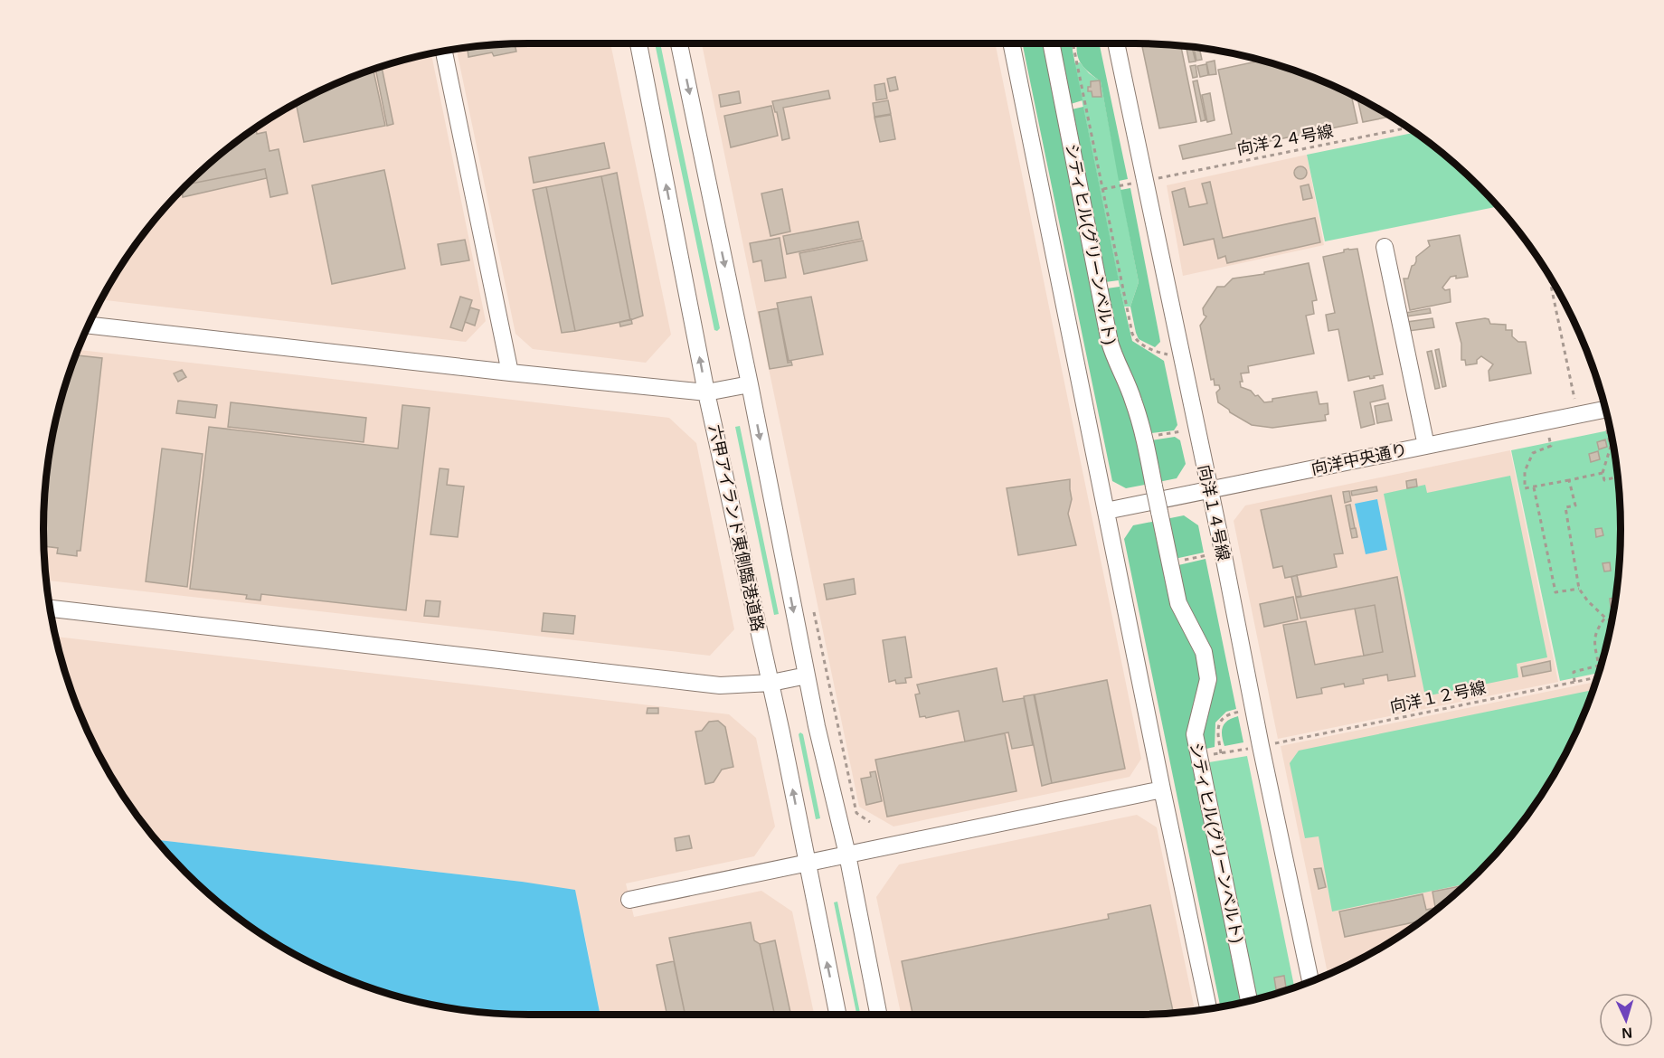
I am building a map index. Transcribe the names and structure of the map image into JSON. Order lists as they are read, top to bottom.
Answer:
{
  "streets": {
    "street": [
      "シティヒル(グリーンベルト)",
      "向洋中央通り",
      "向洋１４号線",
      "六甲アイランド東側臨港道路"
    ],
    "path": ["向洋２４号線", "向洋１２号線"]
  },
  "crossings": [
    ["向洋中央通り", "向洋１４号線"]
  ],
  "north": "bottom"
}
